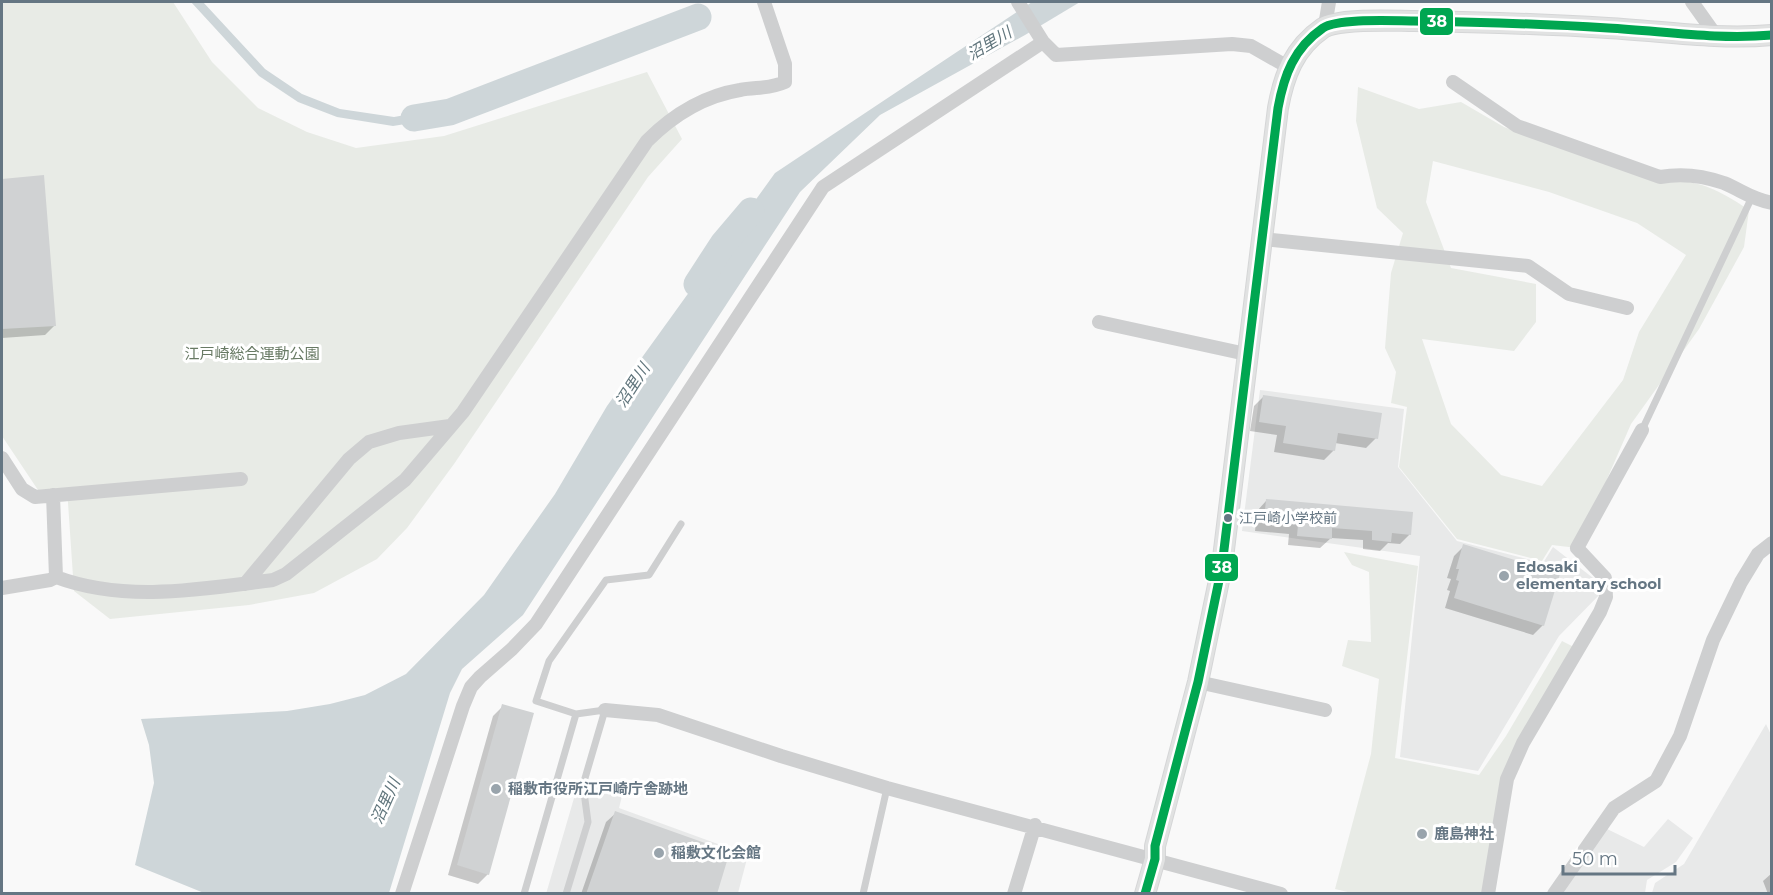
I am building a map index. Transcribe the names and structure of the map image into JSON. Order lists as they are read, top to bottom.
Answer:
{
  "water": ["沼里川"],
  "parks": ["江戸崎総合運動公園"],
  "places": [
    "江戸崎小学校前",
    "Edosaki elementary school",
    "稲敷市役所江戸崎庁舎跡地",
    "鹿島神社",
    "稲敷文化会館"
  ],
  "lines": ["transit line 38"],
  "scale_bar": "50 m"
}
